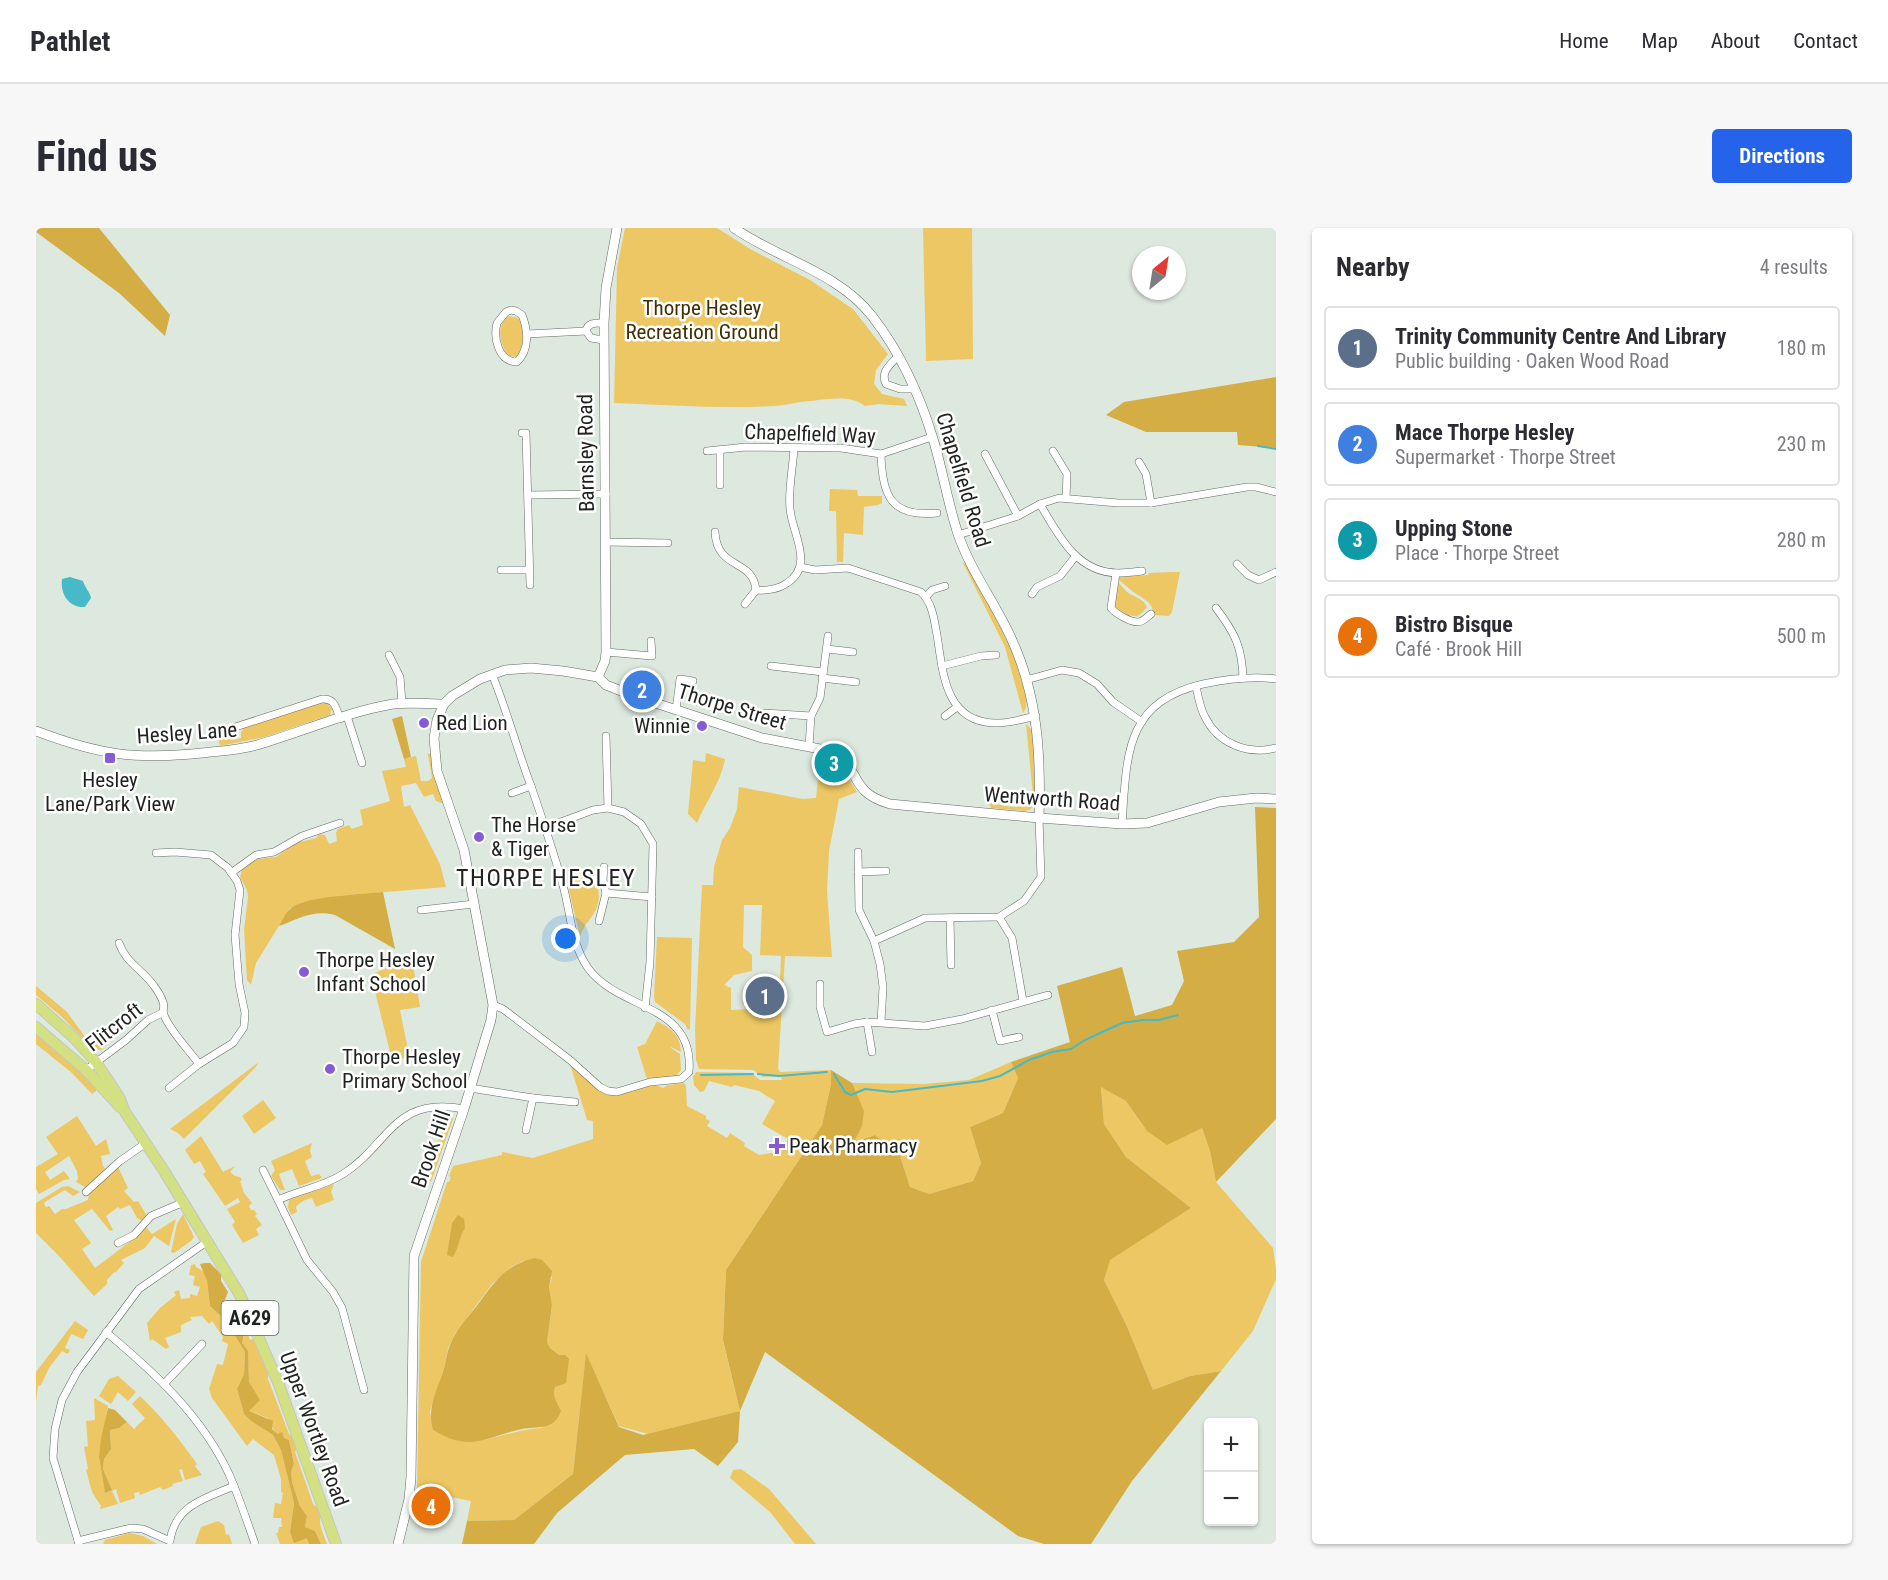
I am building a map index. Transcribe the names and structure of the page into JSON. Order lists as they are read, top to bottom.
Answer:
{
  "streets": {
    "main road": ["A629", "Upper Wortley Road"],
    "street": [
      "Chapelfield Way",
      "Barnsley Road",
      "Chapelfield Road",
      "Thorpe Street",
      "Hesley Lane",
      "Wentworth Road",
      "Flitcroft",
      "Brook Hill"
    ]
  },
  "crossings": [
    ["Chapelfield Way", "Chapelfield Road"],
    ["Barnsley Road", "Thorpe Street"],
    ["Chapelfield Road", "Wentworth Road"],
    ["Thorpe Street", "Hesley Lane"],
    ["Thorpe Street", "Wentworth Road"],
    ["Thorpe Street", "Brook Hill"],
    ["Hesley Lane", "Brook Hill"],
    ["Flitcroft", "Upper Wortley Road"]
  ],
  "districts": ["THORPE HESLEY"],
  "parks": ["Thorpe Hesley Recreation Ground"],
  "places": {
    "other": [
      "Red Lion",
      "Winnie",
      "The Horse & Tiger",
      "Thorpe Hesley Infant School",
      "Thorpe Hesley Primary School"
    ],
    "transit": ["Hesley Lane/Park View"],
    "health": ["Peak Pharmacy"]
  },
  "north": "top right",
  "page": {
    "header": "Pathlet",
    "nav": [
      "Home",
      "Map",
      "About",
      "Contact"
    ],
    "buttons": "Directions",
    "title": "Find us",
    "heading": ["Nearby", "4 results"],
    "list": [
      {
        "mark": "1",
        "name": "Trinity Community Centre And Library",
        "note": "Public building · Oaken Wood Road",
        "value": "180 m"
      },
      {
        "mark": "2",
        "name": "Mace Thorpe Hesley",
        "note": "Supermarket · Thorpe Street",
        "value": "230 m"
      },
      {
        "mark": "3",
        "name": "Upping Stone",
        "note": "Place · Thorpe Street",
        "value": "280 m"
      },
      {
        "mark": "4",
        "name": "Bistro Bisque",
        "note": "Café · Brook Hill",
        "value": "500 m"
      }
    ],
    "pins": [
      "2",
      "3",
      "1",
      "4"
    ],
    "map_buttons": ["+", "−"]
  }
}
